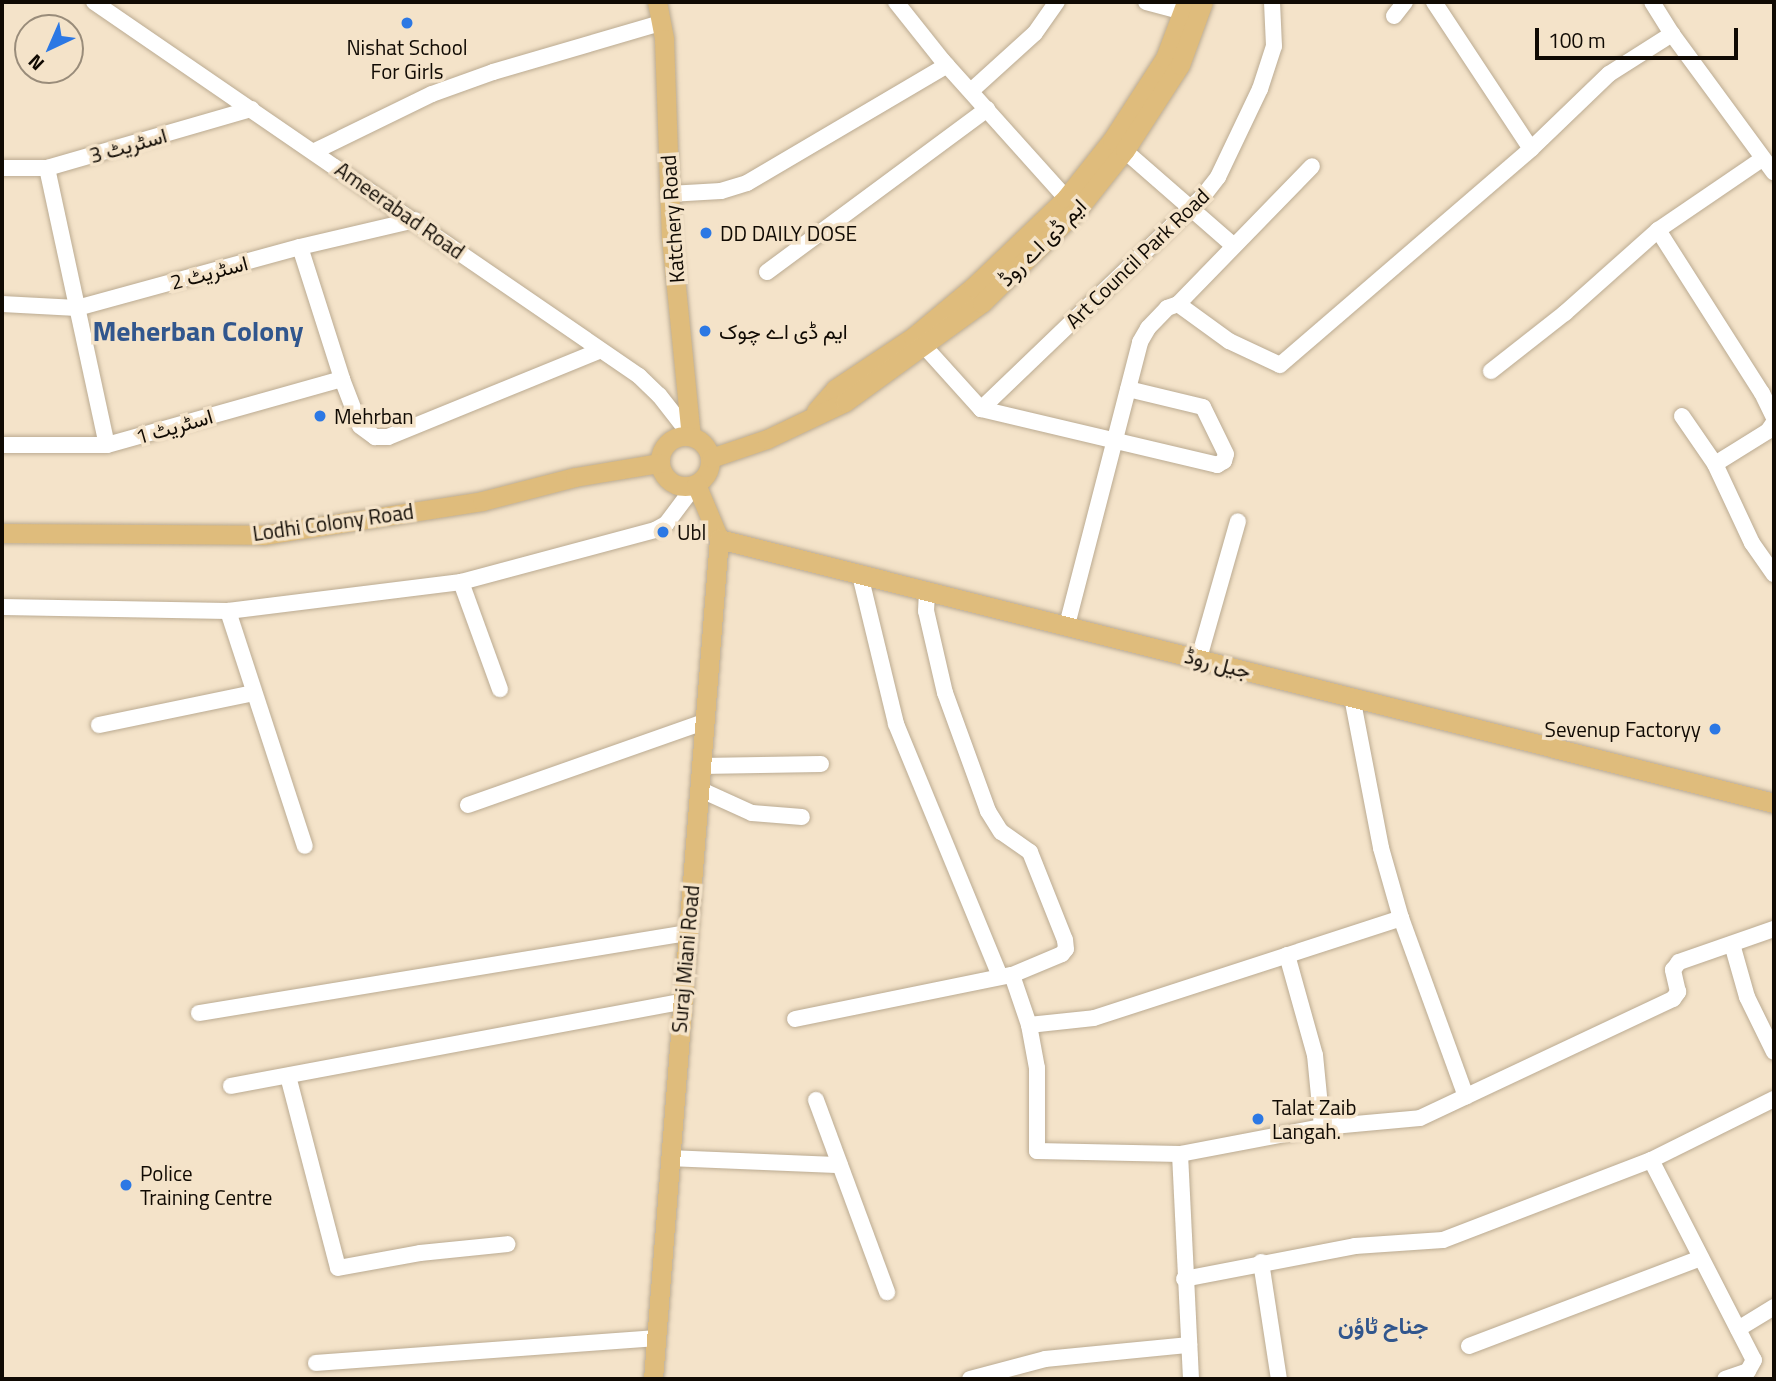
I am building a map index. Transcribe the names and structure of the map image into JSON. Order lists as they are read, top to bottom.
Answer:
{
  "streets": {
    "main road": [
      "Katchery Road",
      "ایم ڈی اے روڈ",
      "Lodhi Colony Road",
      "جیل روڈ",
      "Suraj Miani Road"
    ],
    "street": [
      "اسٹریٹ 3",
      "Ameerabad Road",
      "Art Council Park Road",
      "اسٹریٹ 2",
      "اسٹریٹ 1"
    ]
  },
  "crossings": [
    ["اسٹریٹ 3", "Ameerabad Road"],
    ["Ameerabad Road", "Katchery Road"],
    ["Ameerabad Road", "ایم ڈی اے روڈ"],
    ["Ameerabad Road", "اسٹریٹ 2"],
    ["Ameerabad Road", "Lodhi Colony Road"],
    ["Katchery Road", "ایم ڈی اے روڈ"],
    ["Katchery Road", "Lodhi Colony Road"],
    ["ایم ڈی اے روڈ", "Lodhi Colony Road"],
    ["جیل روڈ", "Suraj Miani Road"]
  ],
  "districts": ["Meherban Colony", "جناح ٹاؤن"],
  "places": [
    "Nishat School For Girls",
    "DD DAILY DOSE",
    "ایم ڈی اے چوک",
    "Mehrban",
    "Ubl",
    "Sevenup Factoryy",
    "Talat Zaib Langah.",
    "Police Training Centre"
  ],
  "scale_bar": "100 m",
  "north": "bottom left"
}
